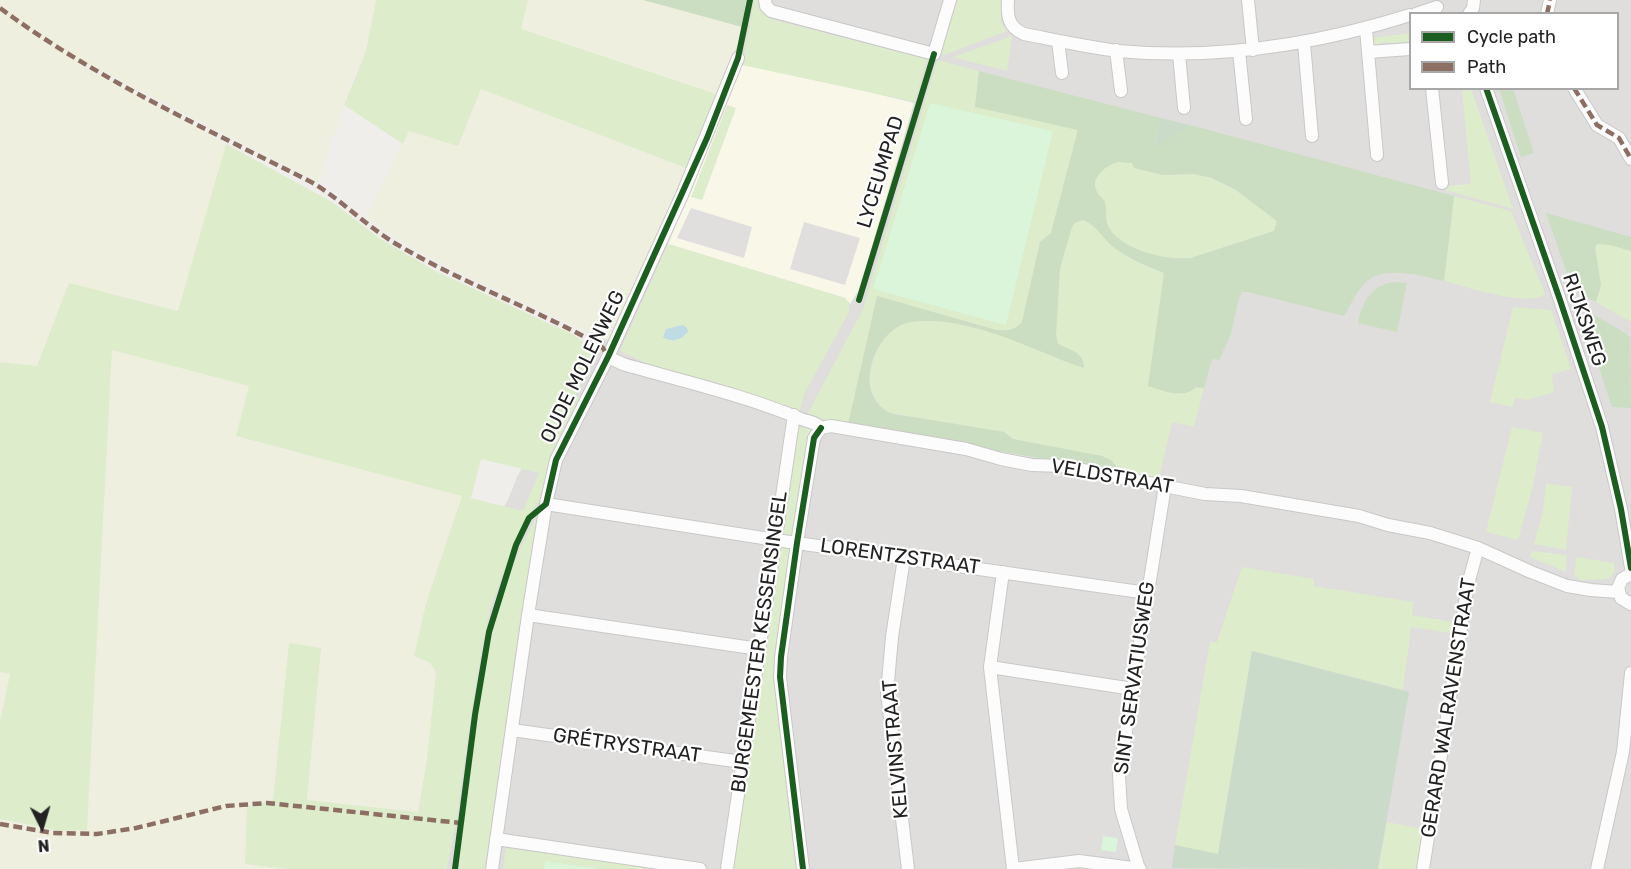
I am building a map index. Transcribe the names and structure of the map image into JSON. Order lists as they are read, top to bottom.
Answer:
{
  "streets": {
    "street": [
      "RIJKSWEG",
      "OUDE MOLENWEG",
      "VELDSTRAAT",
      "LORENTZSTRAAT",
      "BURGEMEESTER KESSENSINGEL",
      "SINT SERVATIUSWEG",
      "GERARD WALRAVENSTRAAT",
      "GRÉTRYSTRAAT",
      "KELVINSTRAAT"
    ],
    "cycle path": ["LYCEUMPAD"]
  },
  "crossings": [
    ["OUDE MOLENWEG", "VELDSTRAAT"],
    ["OUDE MOLENWEG", "LORENTZSTRAAT"],
    ["OUDE MOLENWEG", "GRÉTRYSTRAAT"],
    ["VELDSTRAAT", "BURGEMEESTER KESSENSINGEL"],
    ["VELDSTRAAT", "SINT SERVATIUSWEG"],
    ["VELDSTRAAT", "GERARD WALRAVENSTRAAT"],
    ["LORENTZSTRAAT", "BURGEMEESTER KESSENSINGEL"],
    ["LORENTZSTRAAT", "SINT SERVATIUSWEG"],
    ["LORENTZSTRAAT", "KELVINSTRAAT"],
    ["BURGEMEESTER KESSENSINGEL", "GRÉTRYSTRAAT"]
  ],
  "legend": ["Cycle path", "Path"],
  "north": "bottom"
}
